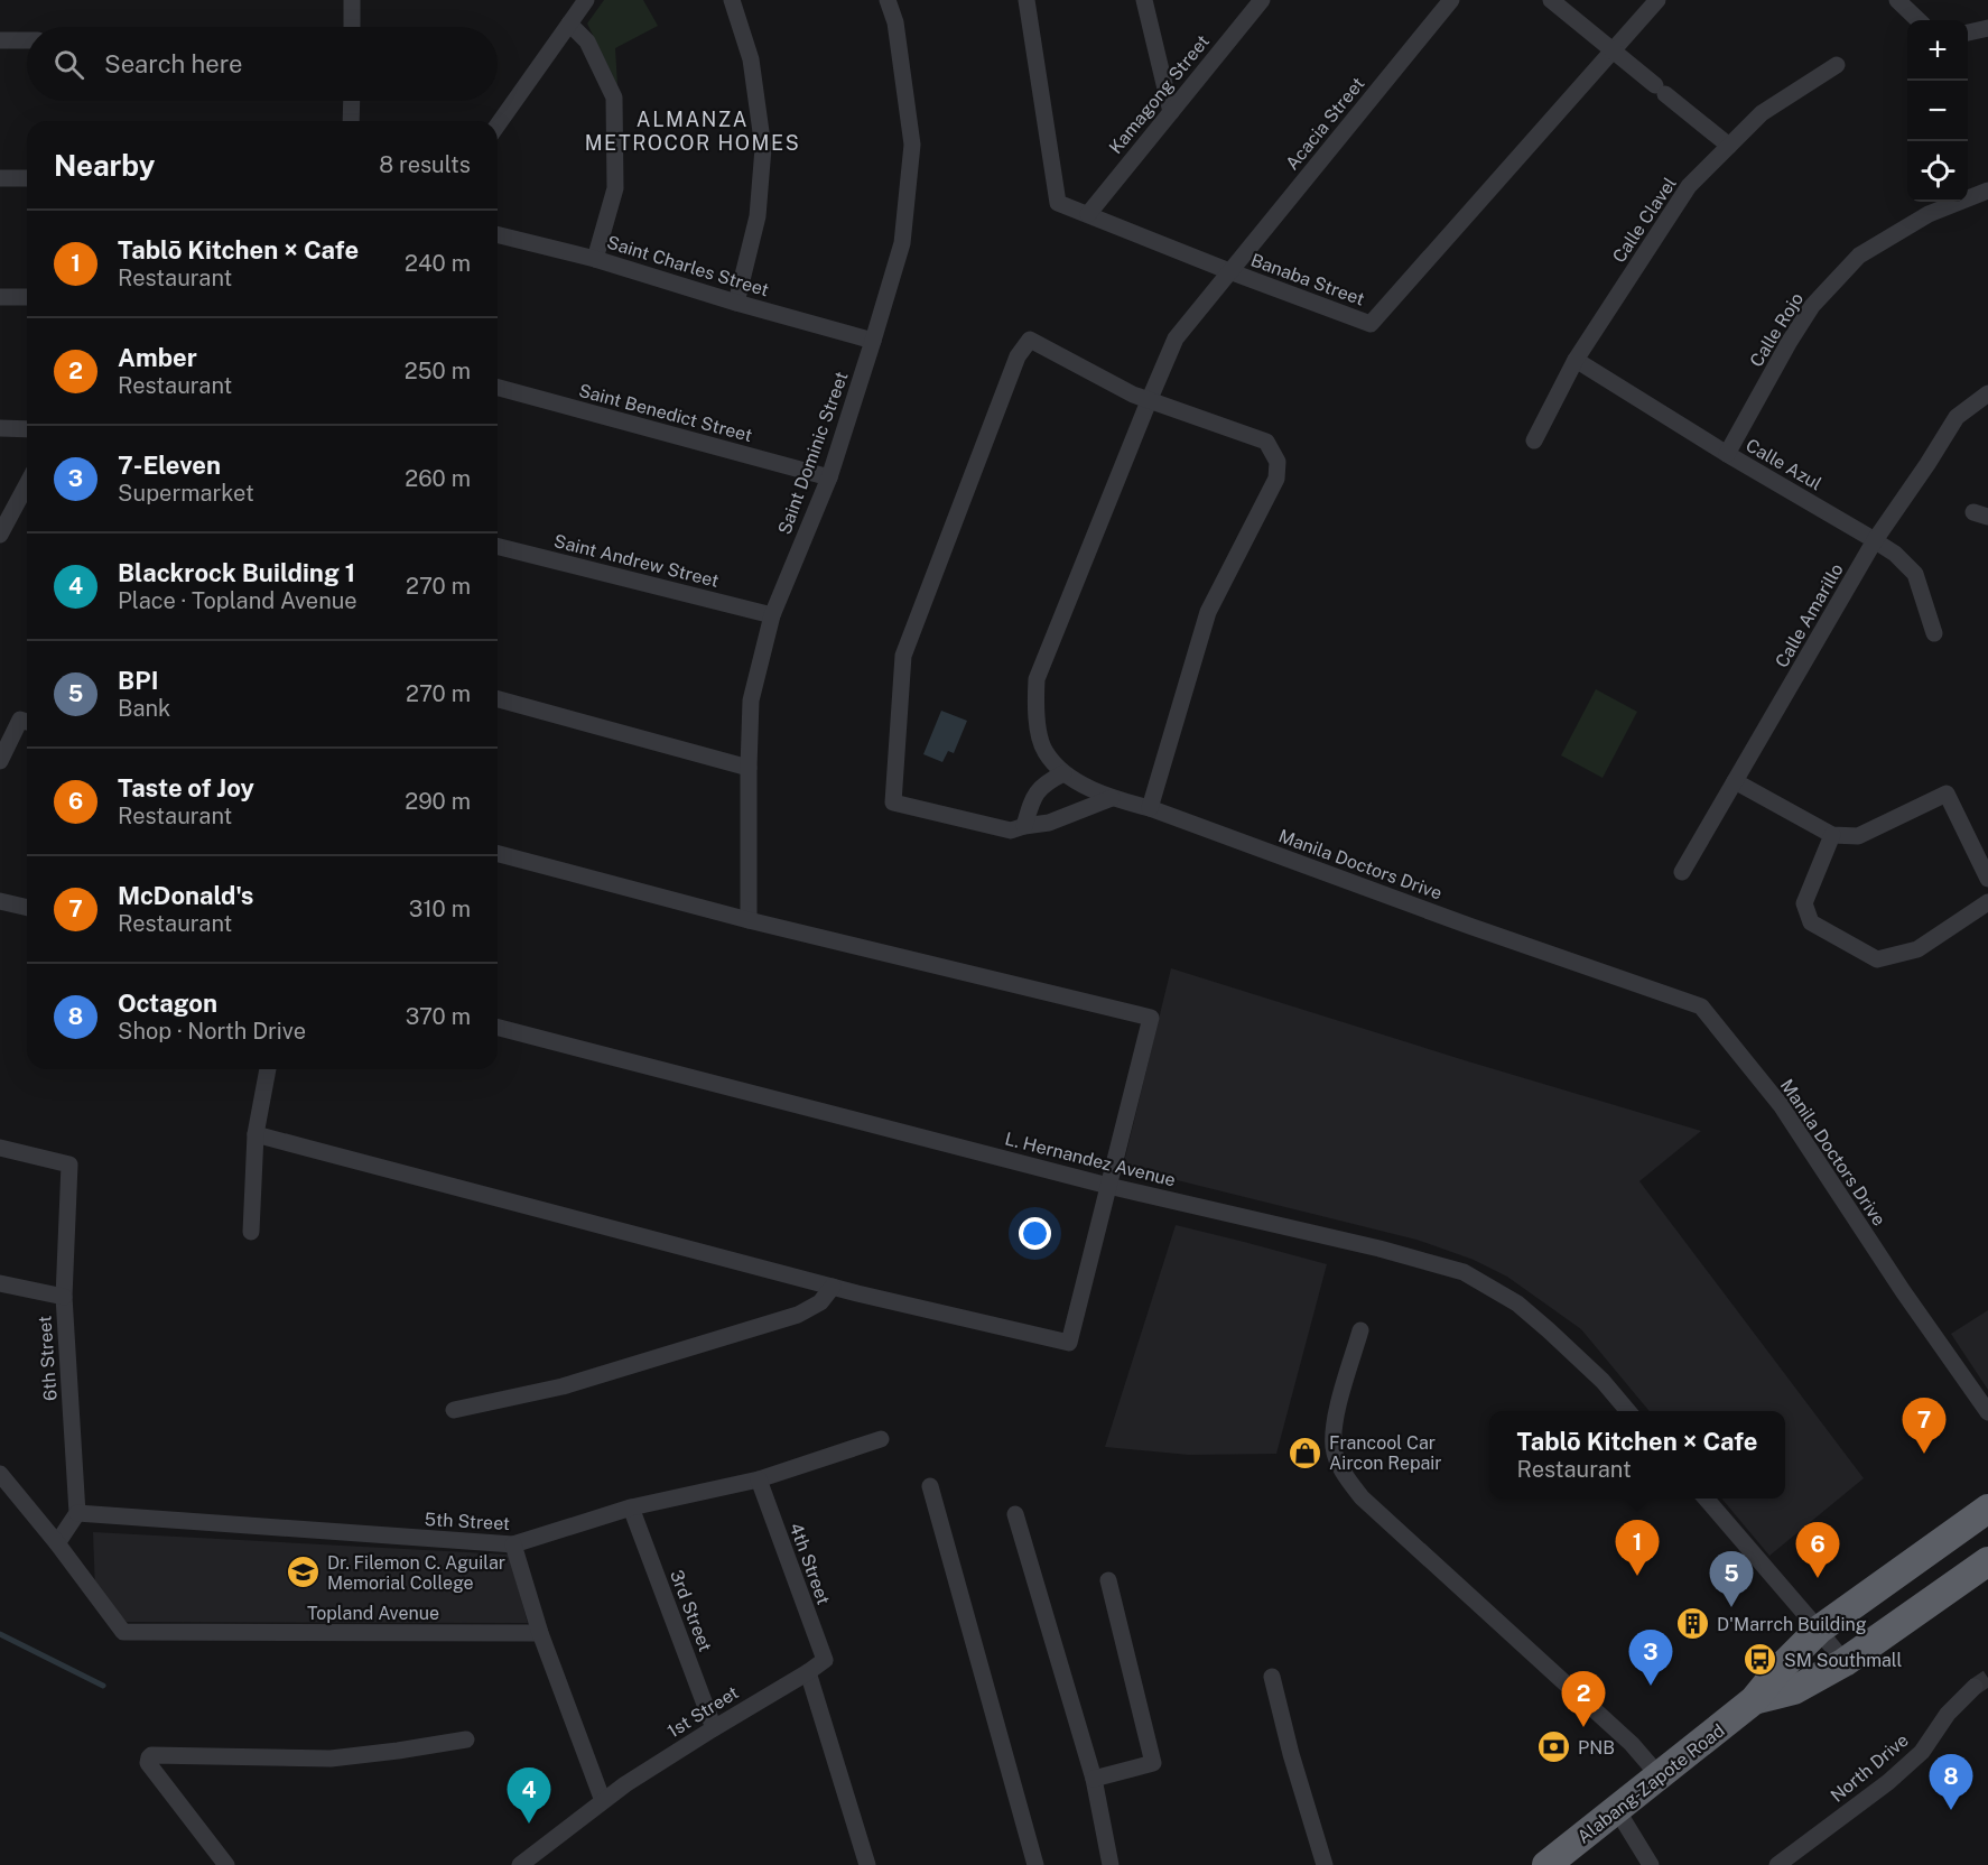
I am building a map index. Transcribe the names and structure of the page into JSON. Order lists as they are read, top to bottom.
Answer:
{
  "streets": {
    "highway": ["Alabang-Zapote Road"],
    "street": [
      "Kamagong Street",
      "Acacia Street",
      "Calle Clavel",
      "Saint Charles Street",
      "Banaba Street",
      "Calle Rojo",
      "Saint Benedict Street",
      "Saint Dominic Street",
      "Calle Azul",
      "Saint Andrew Street",
      "Calle Amarillo",
      "Manila Doctors Drive",
      "L. Hernandez Avenue",
      "6th Street",
      "5th Street",
      "4th Street",
      "3rd Street",
      "Topland Avenue",
      "1st Street",
      "North Drive"
    ]
  },
  "crossings": [
    ["Kamagong Street", "Banaba Street"],
    ["Acacia Street", "Banaba Street"],
    ["Acacia Street", "Manila Doctors Drive"],
    ["Calle Clavel", "Calle Azul"],
    ["Saint Charles Street", "Saint Dominic Street"],
    ["Banaba Street", "Manila Doctors Drive"],
    ["Calle Rojo", "Calle Azul"],
    ["Saint Benedict Street", "Saint Dominic Street"],
    ["Saint Dominic Street", "Saint Andrew Street"],
    ["Calle Azul", "Calle Amarillo"],
    ["6th Street", "5th Street"],
    ["5th Street", "4th Street"],
    ["5th Street", "3rd Street"],
    ["4th Street", "1st Street"],
    ["3rd Street", "1st Street"]
  ],
  "districts": ["ALMANZA METROCOR HOMES"],
  "places": {
    "shop": ["Francool Car Aircon Repair"],
    "school or university": ["Dr. Filemon C. Aguilar Memorial College"],
    "building": ["D'Marrch Building"],
    "bus stop": ["SM Southmall"],
    "bank": ["PNB"]
  },
  "page": {
    "map_buttons": ["+", "−"],
    "search": "Search here",
    "heading": ["Nearby", "8 results"],
    "list": [
      {
        "mark": "1",
        "name": "Tablō Kitchen × Cafe",
        "note": "Restaurant",
        "value": "240 m"
      },
      {
        "mark": "2",
        "name": "Amber",
        "note": "Restaurant",
        "value": "250 m"
      },
      {
        "mark": "3",
        "name": "7-Eleven",
        "note": "Supermarket",
        "value": "260 m"
      },
      {
        "mark": "4",
        "name": "Blackrock Building 1",
        "note": "Place · Topland Avenue",
        "value": "270 m"
      },
      {
        "mark": "5",
        "name": "BPI",
        "note": "Bank",
        "value": "270 m"
      },
      {
        "mark": "6",
        "name": "Taste of Joy",
        "note": "Restaurant",
        "value": "290 m"
      },
      {
        "mark": "7",
        "name": "McDonald's",
        "note": "Restaurant",
        "value": "310 m"
      },
      {
        "mark": "8",
        "name": "Octagon",
        "note": "Shop · North Drive",
        "value": "370 m"
      }
    ],
    "pins": [
      "7",
      "1",
      "6",
      "5",
      "3",
      "2",
      "8",
      "4"
    ],
    "popup": ["Tablō Kitchen × Cafe", "Restaurant"]
  }
}
